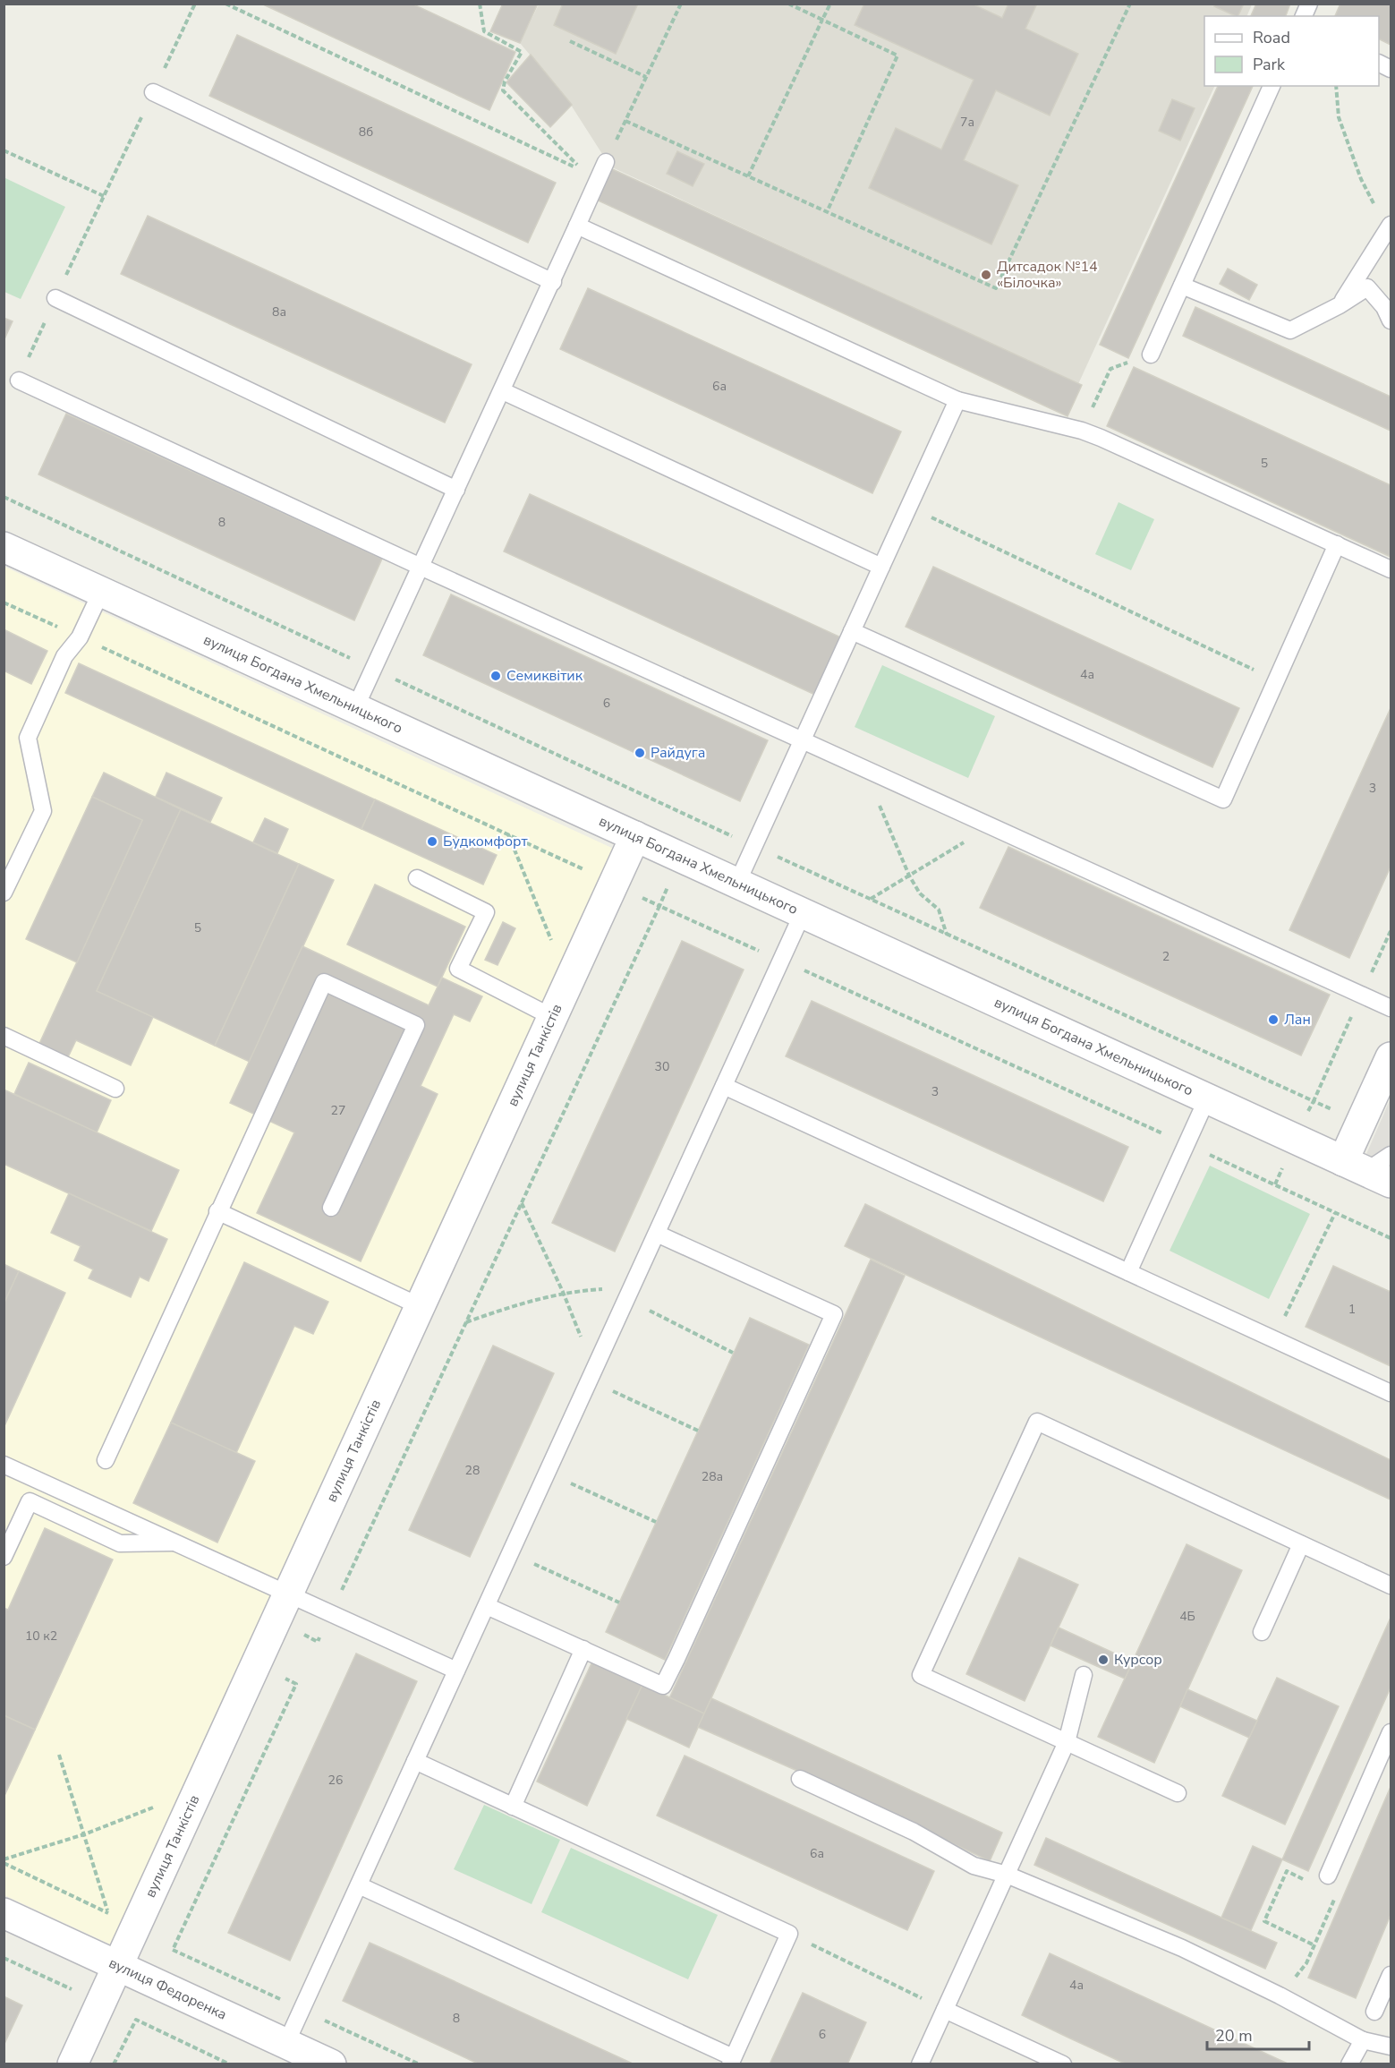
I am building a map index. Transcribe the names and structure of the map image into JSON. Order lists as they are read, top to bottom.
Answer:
{
  "streets": {
    "street": ["вулиця Богдана Хмельницького", "вулиця Танкістів", "вулиця Федоренка"]
  },
  "crossings": [
    ["вулиця Богдана Хмельницького", "вулиця Танкістів"],
    ["вулиця Танкістів", "вулиця Федоренка"]
  ],
  "places": [
    "Дитсадок №14 «Білочка»",
    "Семиквітик",
    "Райдуга",
    "Будкомфорт",
    "Лан",
    "Курсор"
  ],
  "house_numbers": [
    "7а",
    "8б",
    "8а",
    "6а",
    "5",
    "8",
    "4а",
    "6",
    "3",
    "5",
    "2",
    "30",
    "3",
    "27",
    "1",
    "28",
    "28а",
    "4Б",
    "10 к2",
    "26",
    "6а",
    "4а",
    "8",
    "6"
  ],
  "legend": ["Road", "Park"],
  "scale_bar": "20 m"
}
